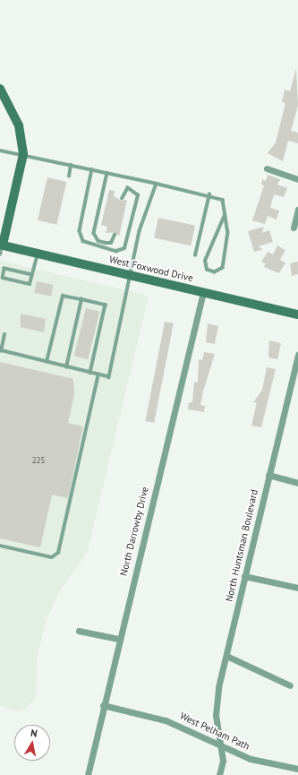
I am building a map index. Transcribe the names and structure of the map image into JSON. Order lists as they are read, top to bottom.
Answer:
{
  "streets": {
    "main road": ["West Foxwood Drive"],
    "street": ["North Darrowby Drive", "North Huntsman Boulevard", "West Pelham Path"]
  },
  "crossings": [
    ["West Foxwood Drive", "North Darrowby Drive"],
    ["North Darrowby Drive", "West Pelham Path"],
    ["North Huntsman Boulevard", "West Pelham Path"]
  ],
  "house_numbers": ["225"],
  "north": "top"
}
